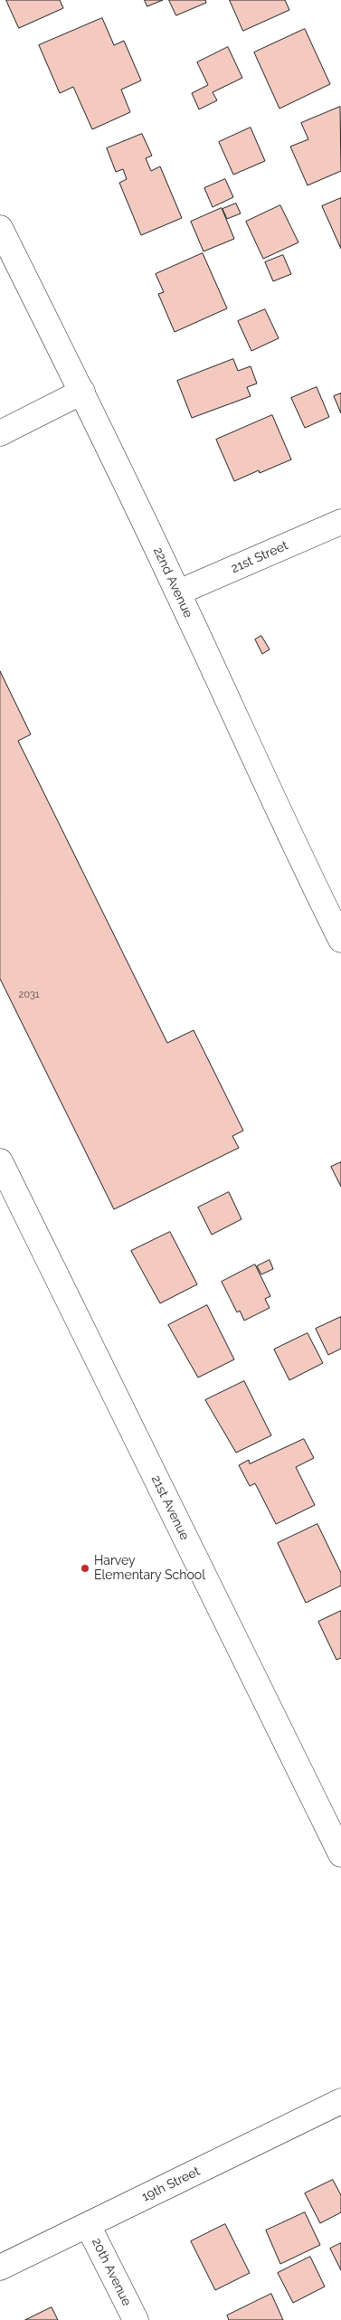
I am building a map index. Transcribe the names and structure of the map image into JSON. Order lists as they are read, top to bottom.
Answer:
{
  "streets": {
    "street": [
      "21st Street",
      "22nd Avenue",
      "21st Avenue",
      "19th Street",
      "20th Avenue"
    ]
  },
  "crossings": [
    ["21st Street", "22nd Avenue"],
    ["19th Street", "20th Avenue"]
  ],
  "places": ["Harvey Elementary School"],
  "house_numbers": ["2031"]
}
